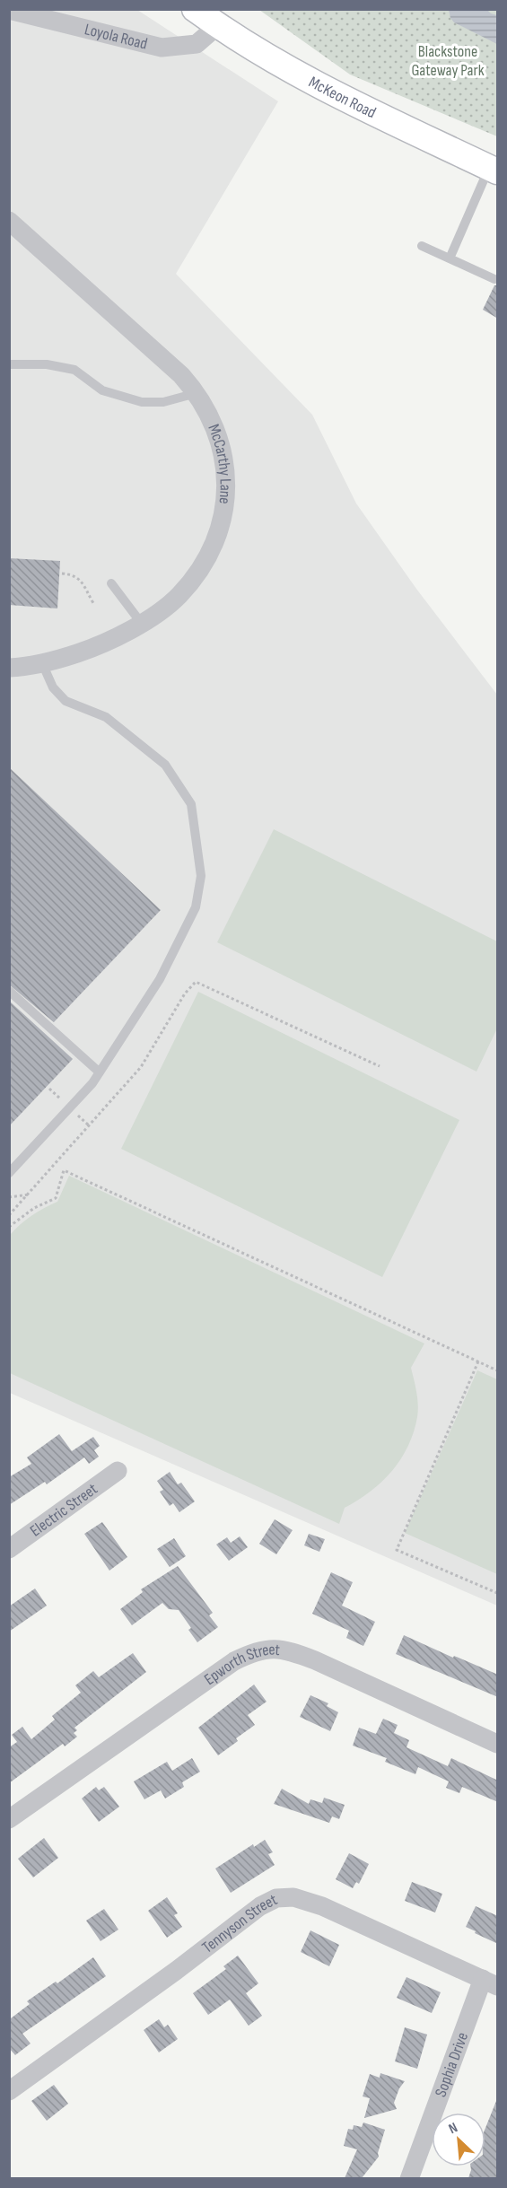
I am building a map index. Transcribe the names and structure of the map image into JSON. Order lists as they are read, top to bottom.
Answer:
{
  "streets": {
    "main road": ["McKeon Road"],
    "street": [
      "Loyola Road",
      "McCarthy Lane",
      "Electric Street",
      "Epworth Street",
      "Tennyson Street",
      "Sophia Drive"
    ]
  },
  "crossings": [
    ["Loyola Road", "McKeon Road"],
    ["Tennyson Street", "Sophia Drive"]
  ],
  "parks": ["Blackstone Gateway Park"],
  "north": "top left"
}
